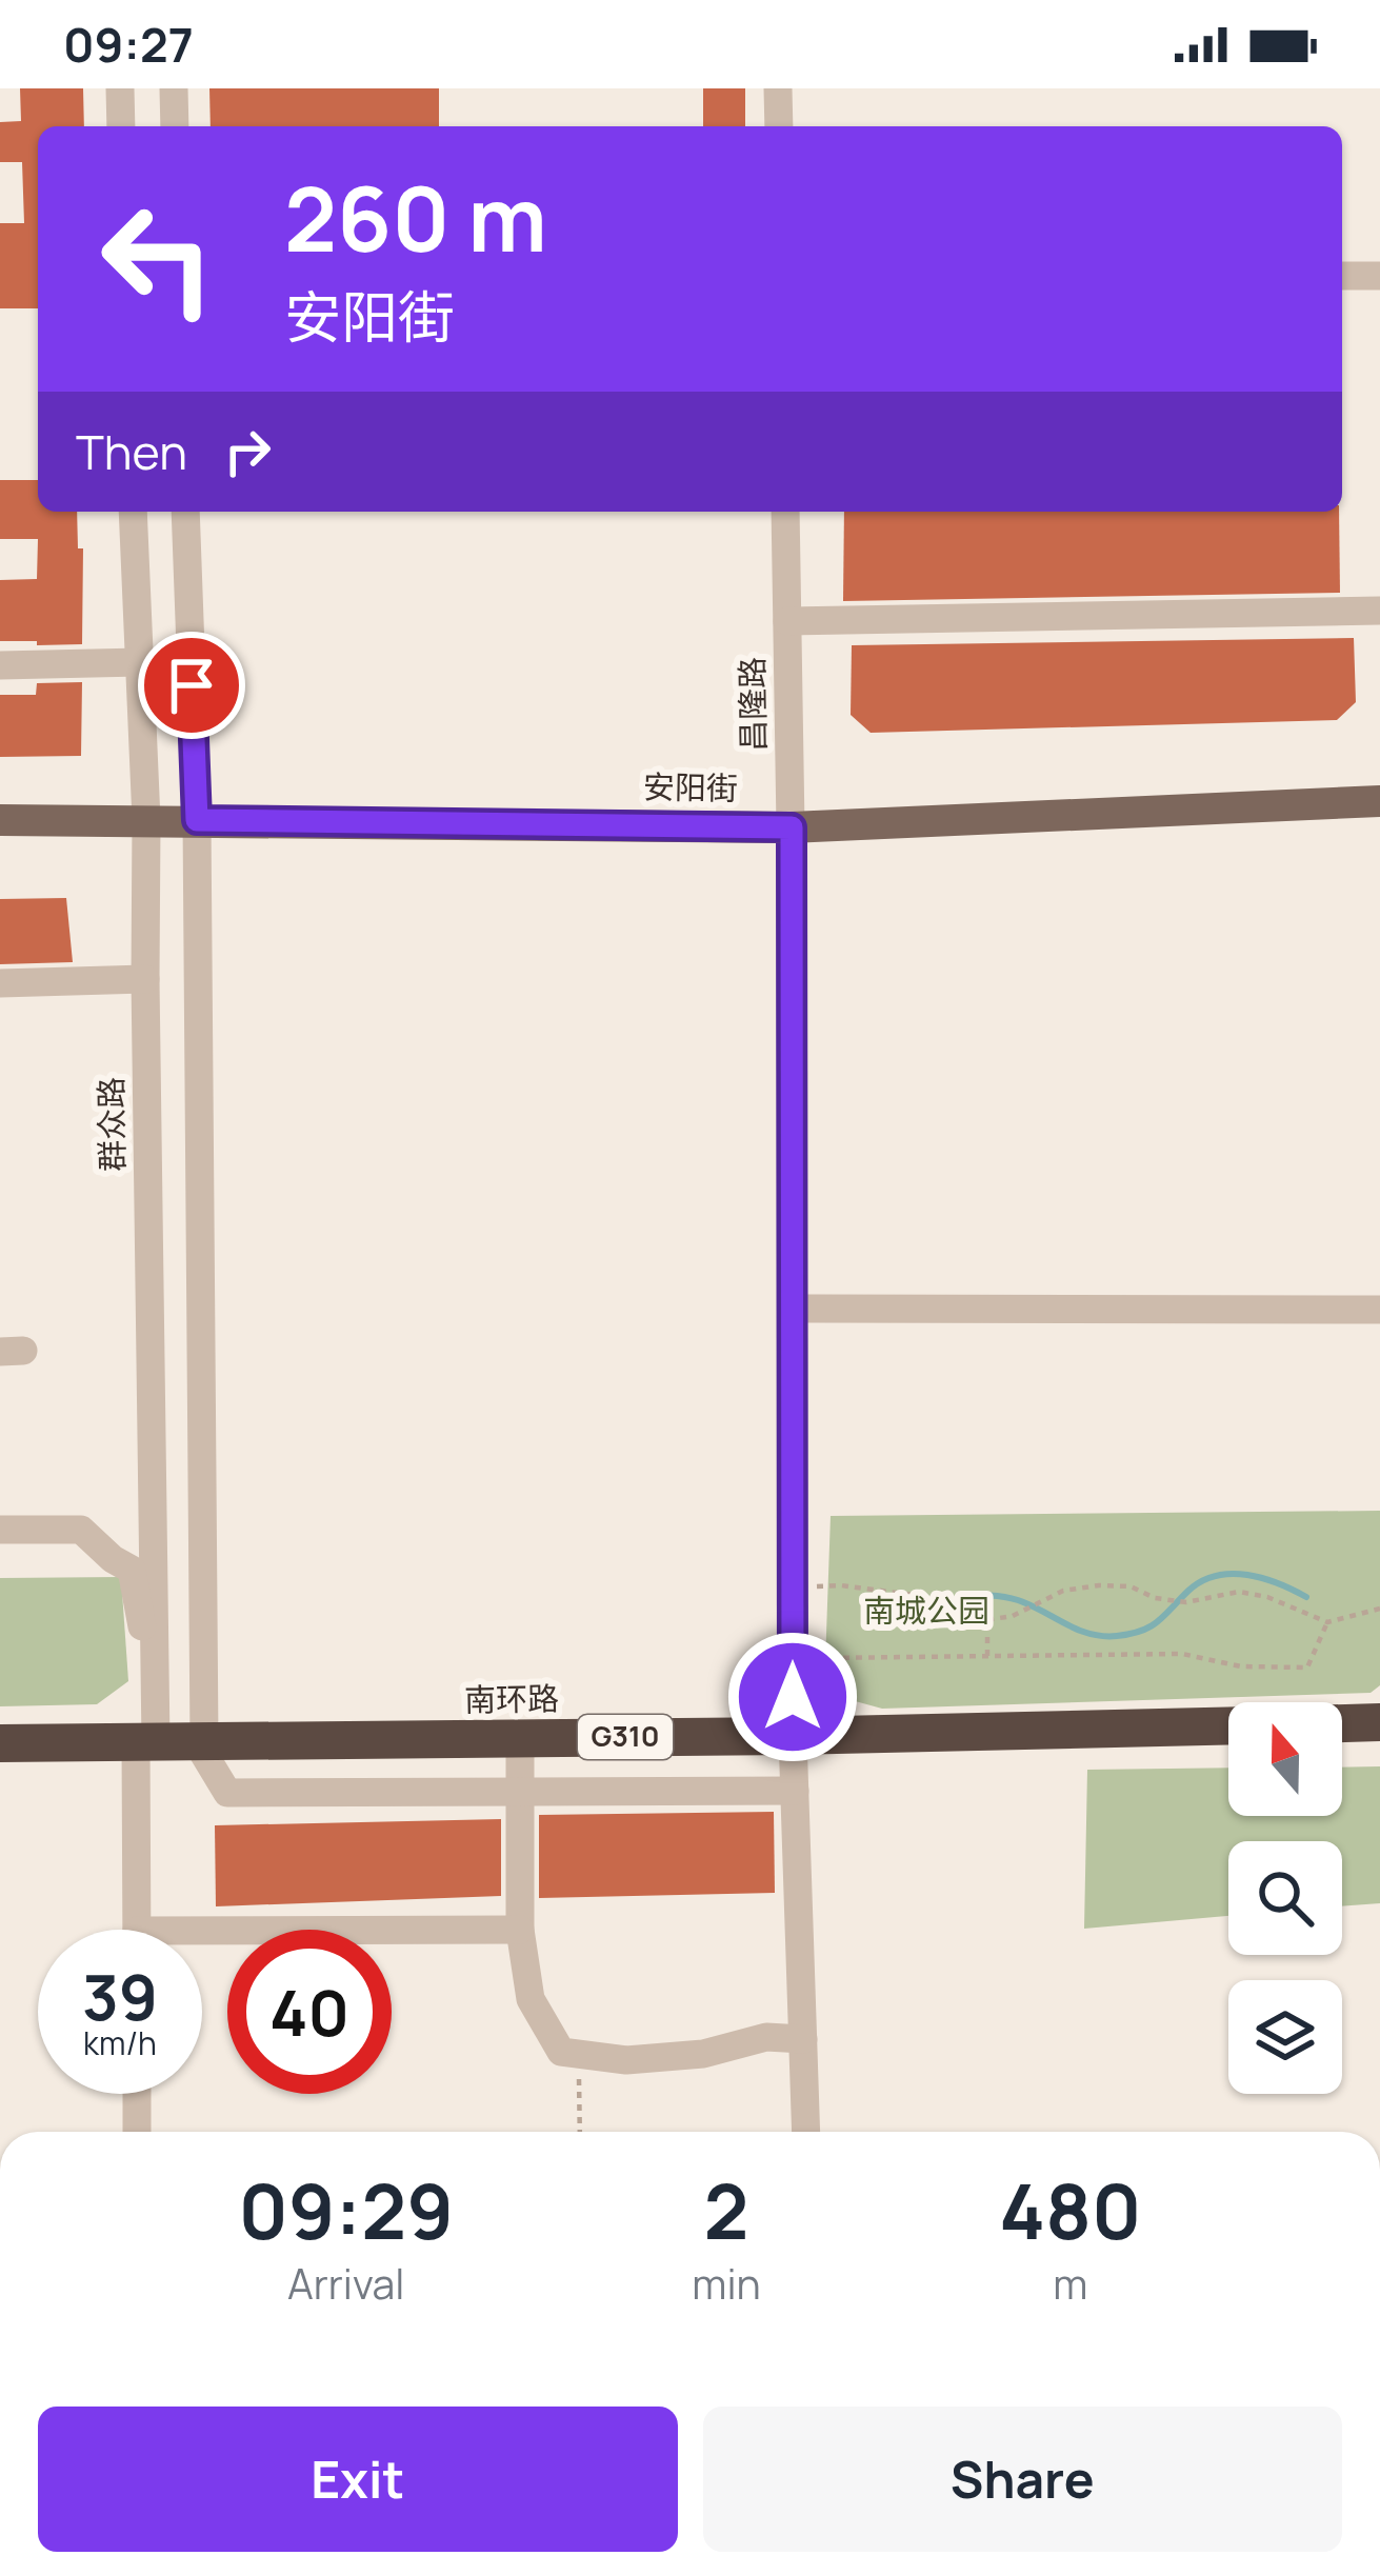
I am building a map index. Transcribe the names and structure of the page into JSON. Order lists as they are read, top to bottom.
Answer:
{
  "streets": {
    "highway": ["南环路", "G310"],
    "main road": ["安阳街"],
    "street": ["昌隆路", "群众路"]
  },
  "crossings": [
    ["昌隆路", "安阳街"],
    ["昌隆路", "南环路"],
    ["安阳街", "群众路"],
    ["群众路", "南环路"]
  ],
  "parks": ["南城公园"],
  "north": "top",
  "page": {
    "status": "09:27",
    "turn": ["260 m", "安阳街"],
    "then": "Then",
    "speed": "39 km/h",
    "limit": "40",
    "eta": [
      "09:29",
      "Arrival",
      "2",
      "min",
      "480",
      "m"
    ],
    "buttons": ["Exit", "Share"]
  }
}
